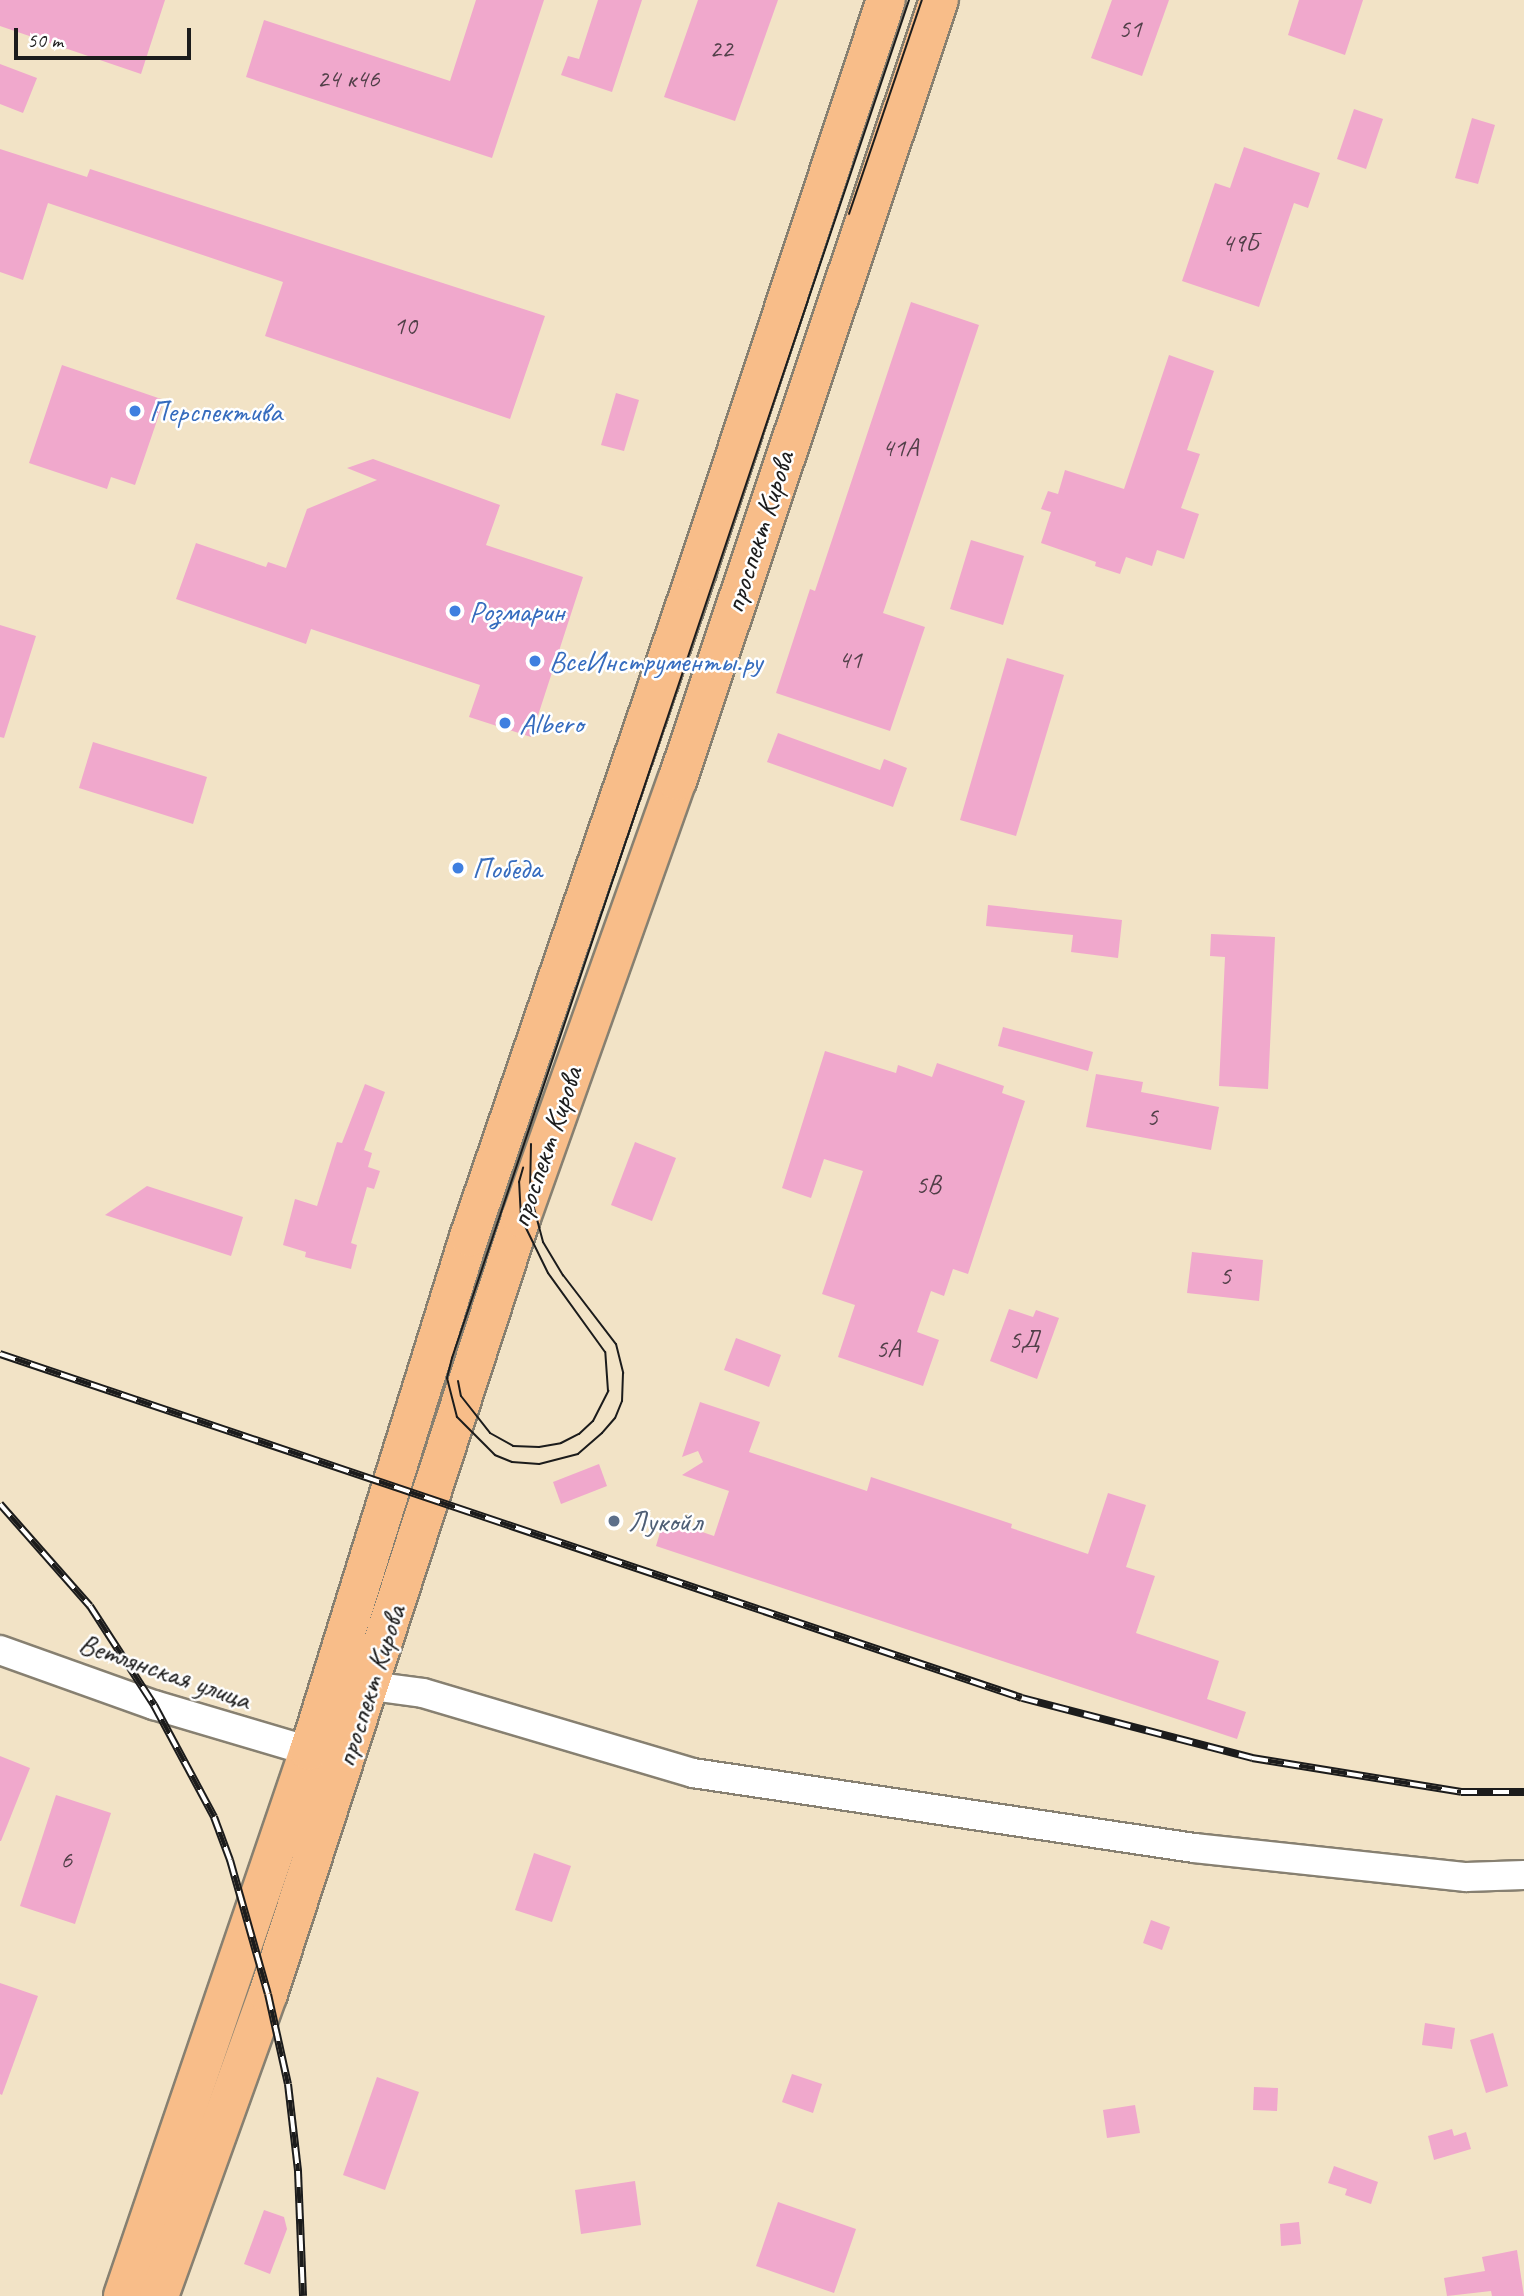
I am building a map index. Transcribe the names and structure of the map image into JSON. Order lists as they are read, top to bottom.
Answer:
{
  "streets": {
    "main road": ["проспект Кирова"],
    "street": ["Ветлянская улица"]
  },
  "crossings": [
    ["проспект Кирова", "Ветлянская улица"]
  ],
  "places": [
    "Перспектива",
    "Розмарин",
    "ВсеИнструменты.ру",
    "Albero",
    "Победа",
    "Лукойл"
  ],
  "house_numbers": [
    "51",
    "22",
    "24 к46",
    "49Б",
    "10",
    "41А",
    "41",
    "5",
    "5В",
    "5",
    "5Д",
    "5А",
    "6"
  ],
  "scale_bar": "50 m"
}
